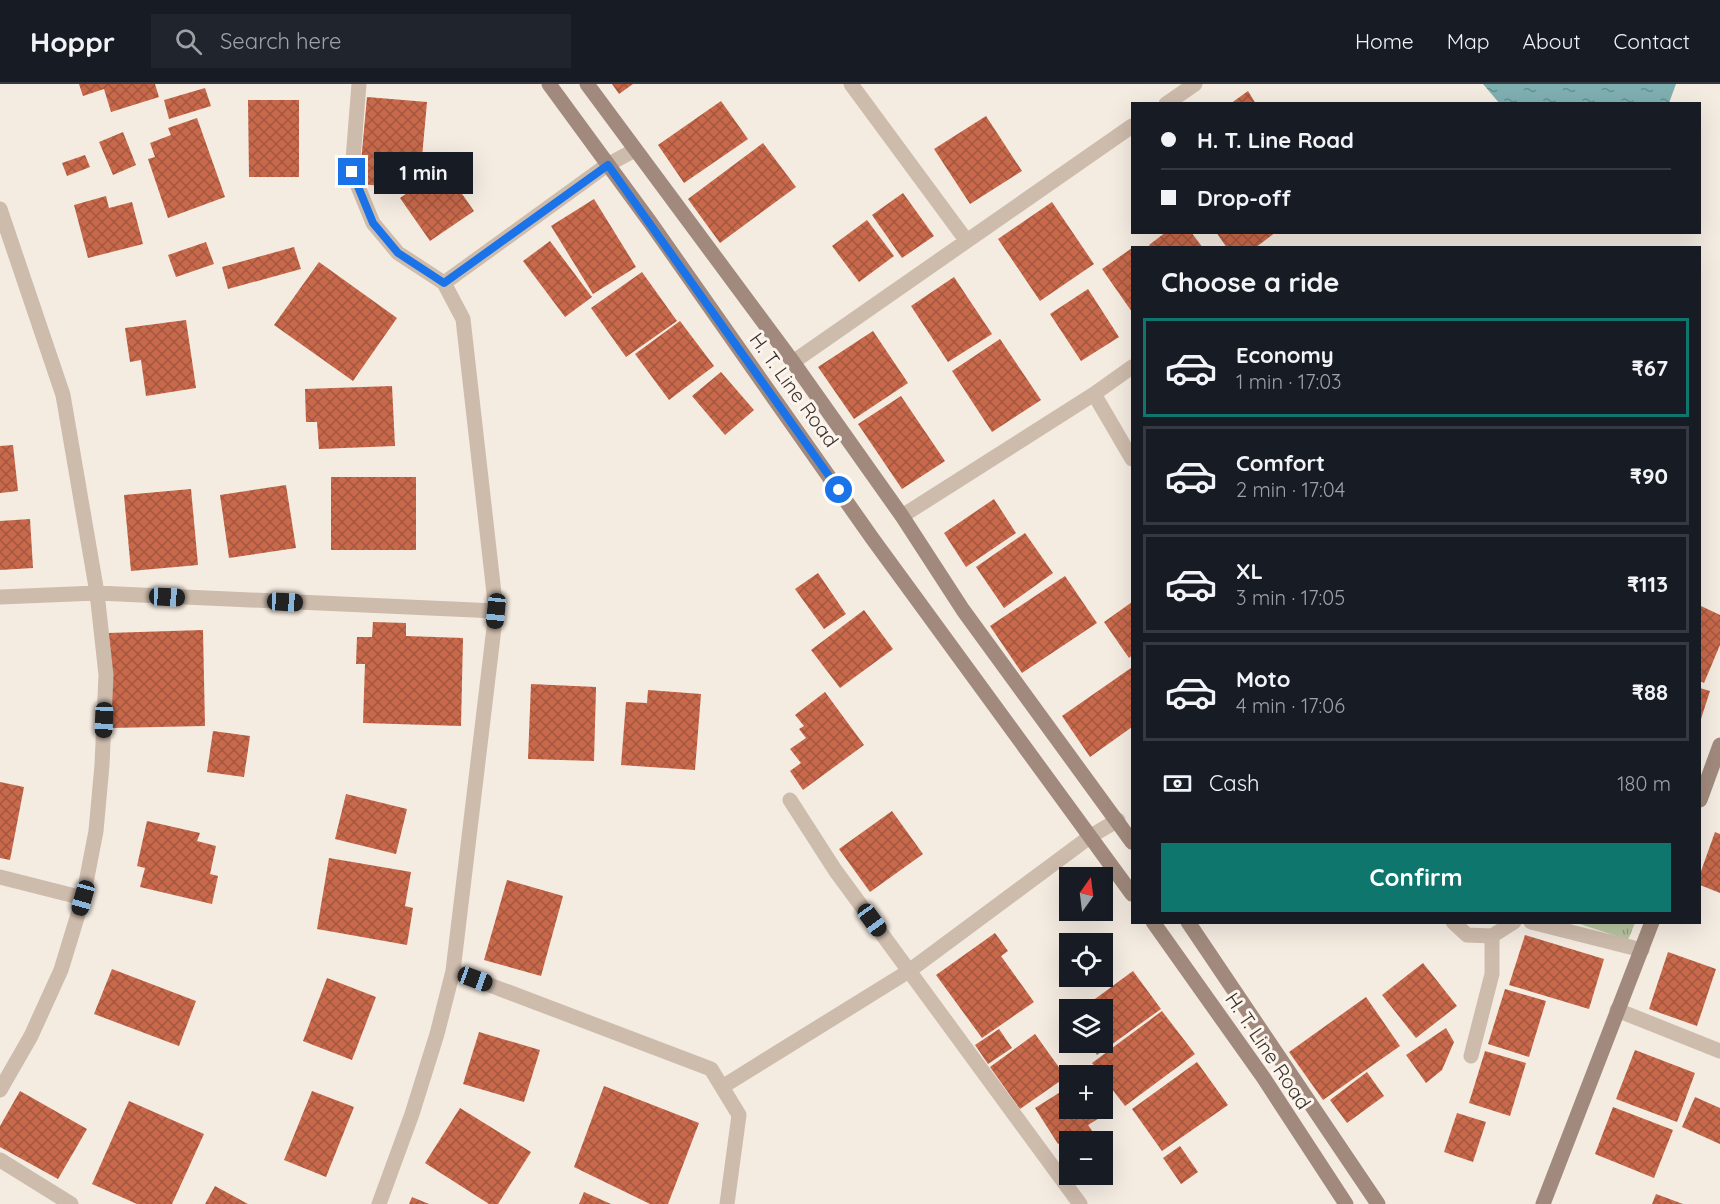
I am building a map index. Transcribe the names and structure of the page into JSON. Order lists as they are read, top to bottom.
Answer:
{
  "streets": {
    "street": ["H. T. Line Road"]
  },
  "north": "top",
  "page": {
    "header": "Hoppr",
    "search": "Search here",
    "nav": [
      "Home",
      "Map",
      "About",
      "Contact"
    ],
    "banner": ["H. T. Line Road", "Drop-off"],
    "bubble": "1 min",
    "heading": "Choose a ride",
    "list": [
      {
        "name": "Economy",
        "note": "1 min · 17:03",
        "value": "₹67"
      },
      {
        "name": "Comfort",
        "note": "2 min · 17:04",
        "value": "₹90"
      },
      {
        "name": "XL",
        "note": "3 min · 17:05",
        "value": "₹113"
      },
      {
        "name": "Moto",
        "note": "4 min · 17:06",
        "value": "₹88"
      }
    ],
    "pay": ["Cash", "180 m"],
    "buttons": "Confirm",
    "map_buttons": ["+", "−"]
  }
}
